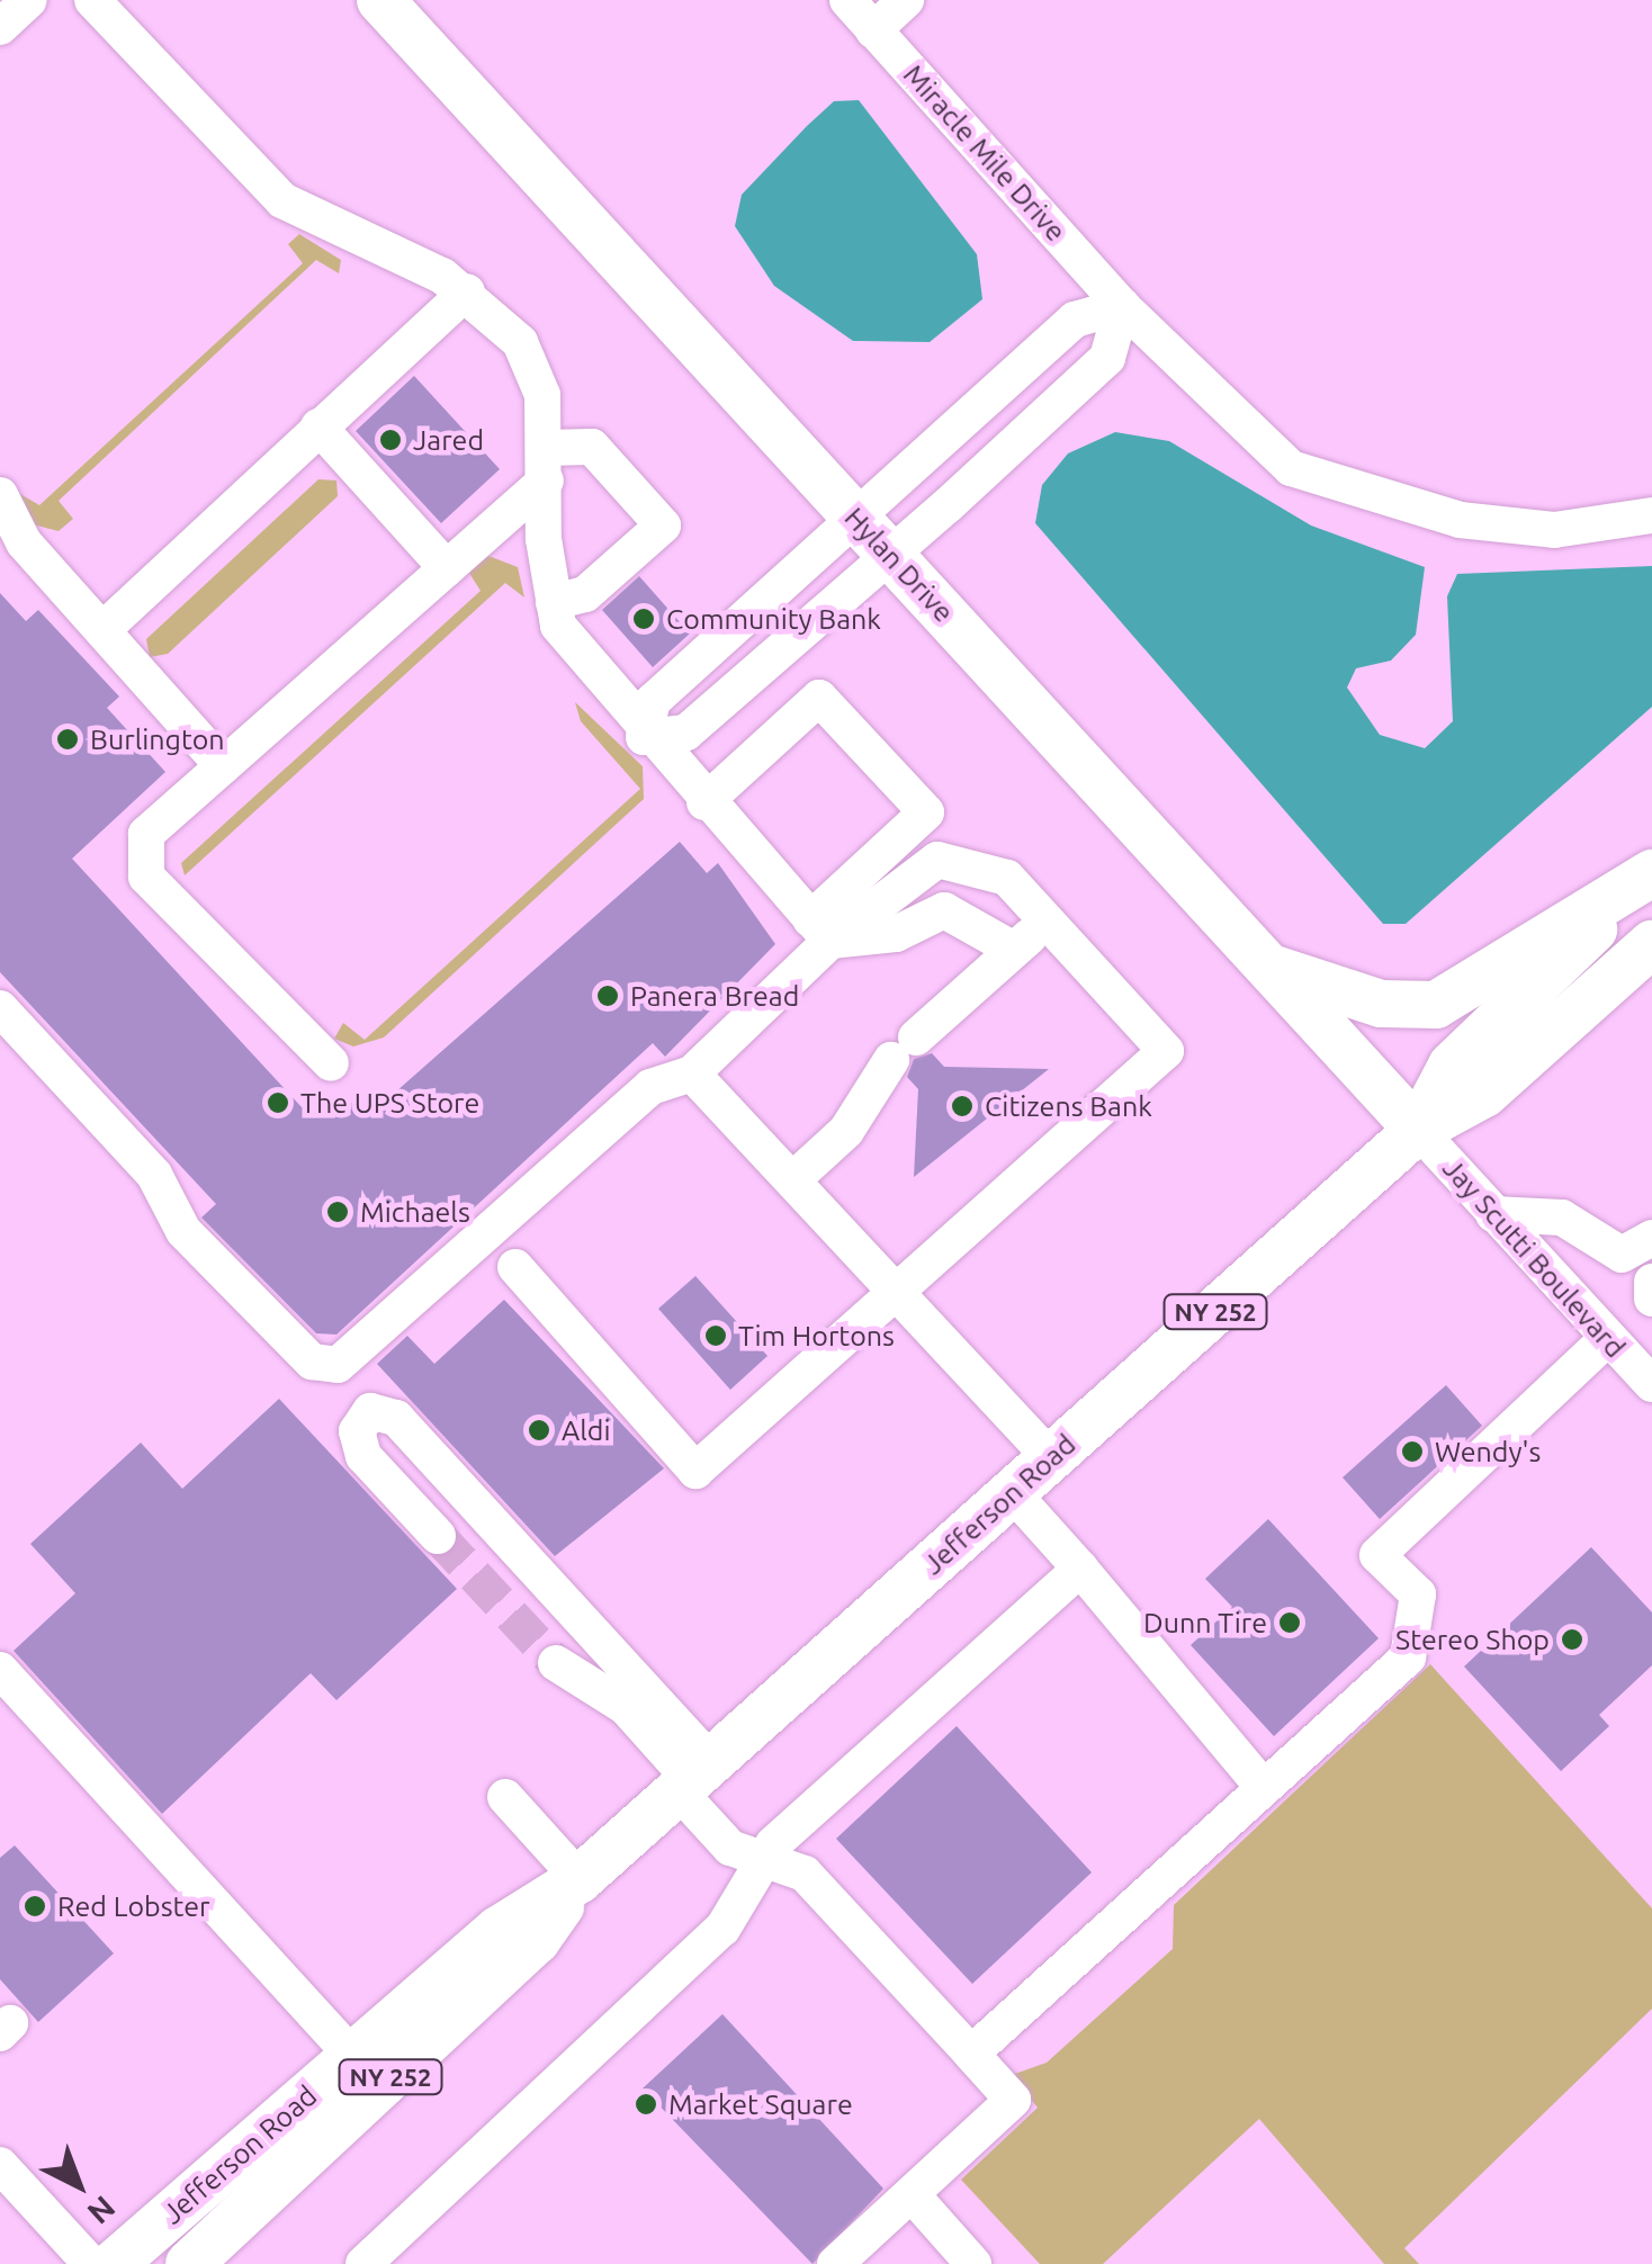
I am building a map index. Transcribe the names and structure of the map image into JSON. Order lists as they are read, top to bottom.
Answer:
{
  "streets": {
    "main road": ["Hylan Drive", "NY 252", "Jefferson Road"],
    "street": ["Miracle Mile Drive", "Jay Scutti Boulevard"]
  },
  "crossings": [
    ["Hylan Drive", "Jay Scutti Boulevard"],
    ["Hylan Drive", "Jefferson Road"],
    ["Jay Scutti Boulevard", "Jefferson Road"]
  ],
  "places": [
    "Jared",
    "Community Bank",
    "Burlington",
    "Panera Bread",
    "The UPS Store",
    "Citizens Bank",
    "Michaels",
    "Tim Hortons",
    "Aldi",
    "Wendy's",
    "Dunn Tire",
    "Stereo Shop",
    "Red Lobster",
    "Market Square"
  ],
  "north": "bottom right"
}
